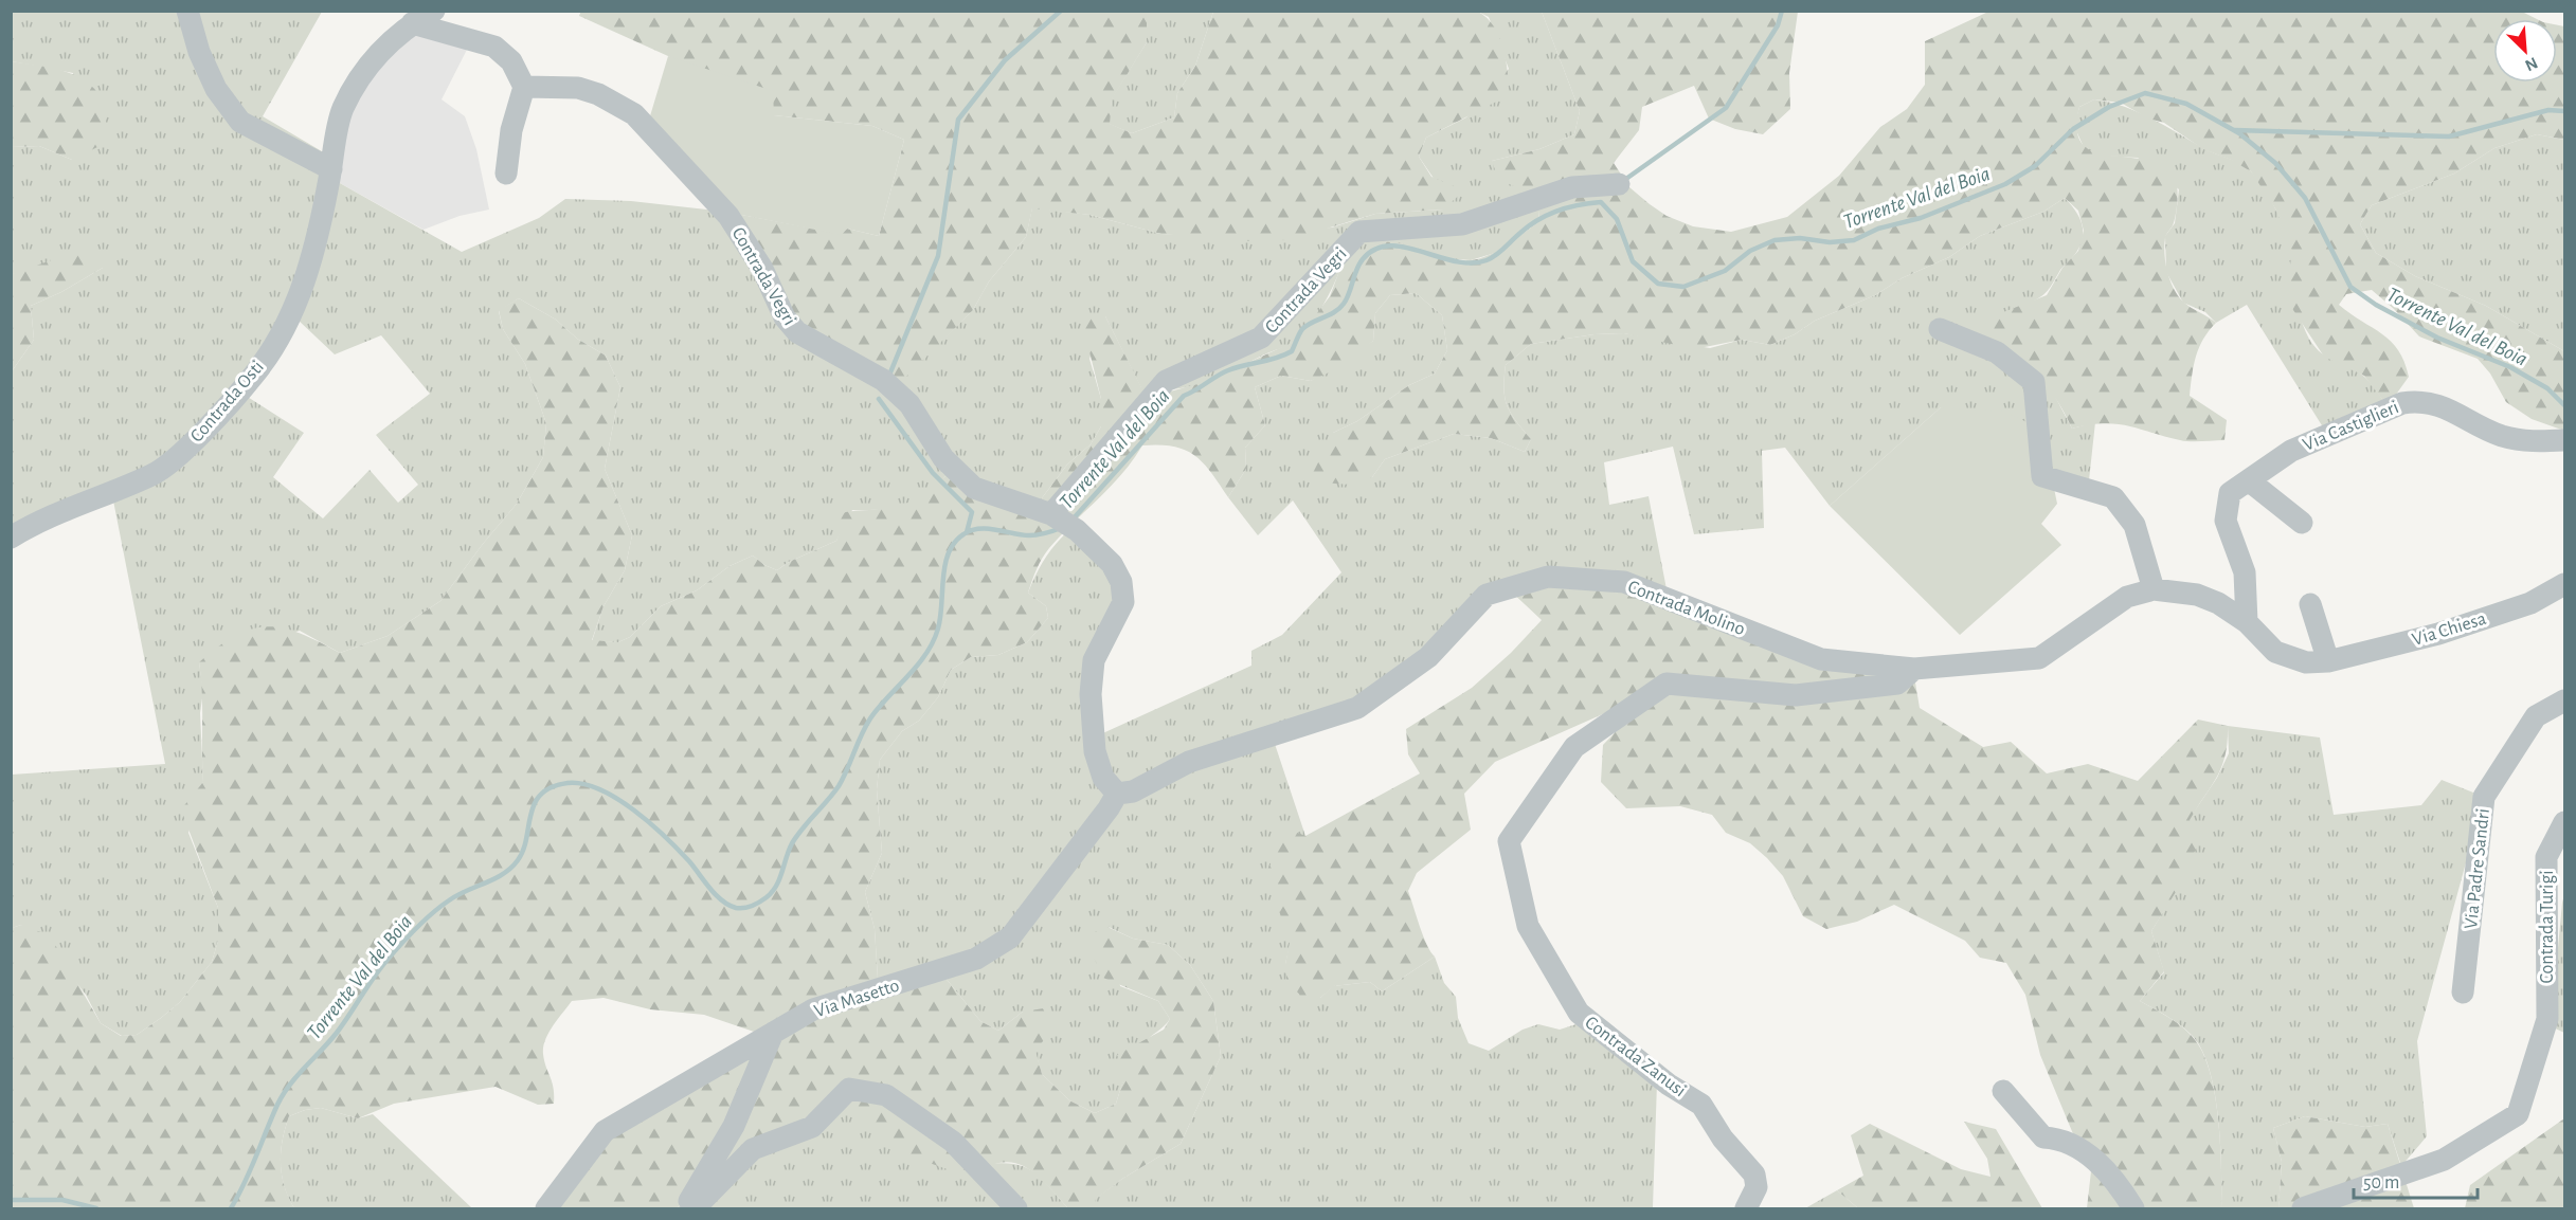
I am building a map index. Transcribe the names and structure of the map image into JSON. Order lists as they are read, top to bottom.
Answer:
{
  "streets": {
    "street": [
      "Contrada Vegri",
      "Contrada Osti",
      "Via Castiglieri",
      "Contrada Molino",
      "Via Chiesa",
      "Via Padre Sandri",
      "Contrada Turigi",
      "Via Masetto",
      "Contrada Zanusi"
    ]
  },
  "crossings": [
    ["Contrada Vegri", "Contrada Molino"],
    ["Contrada Vegri", "Via Masetto"],
    ["Via Castiglieri", "Contrada Molino"],
    ["Via Castiglieri", "Via Chiesa"],
    ["Contrada Molino", "Via Chiesa"],
    ["Contrada Molino", "Via Masetto"],
    ["Contrada Molino", "Contrada Zanusi"]
  ],
  "water": ["Torrente Val del Boia"],
  "scale_bar": "50 m",
  "north": "bottom right"
}
